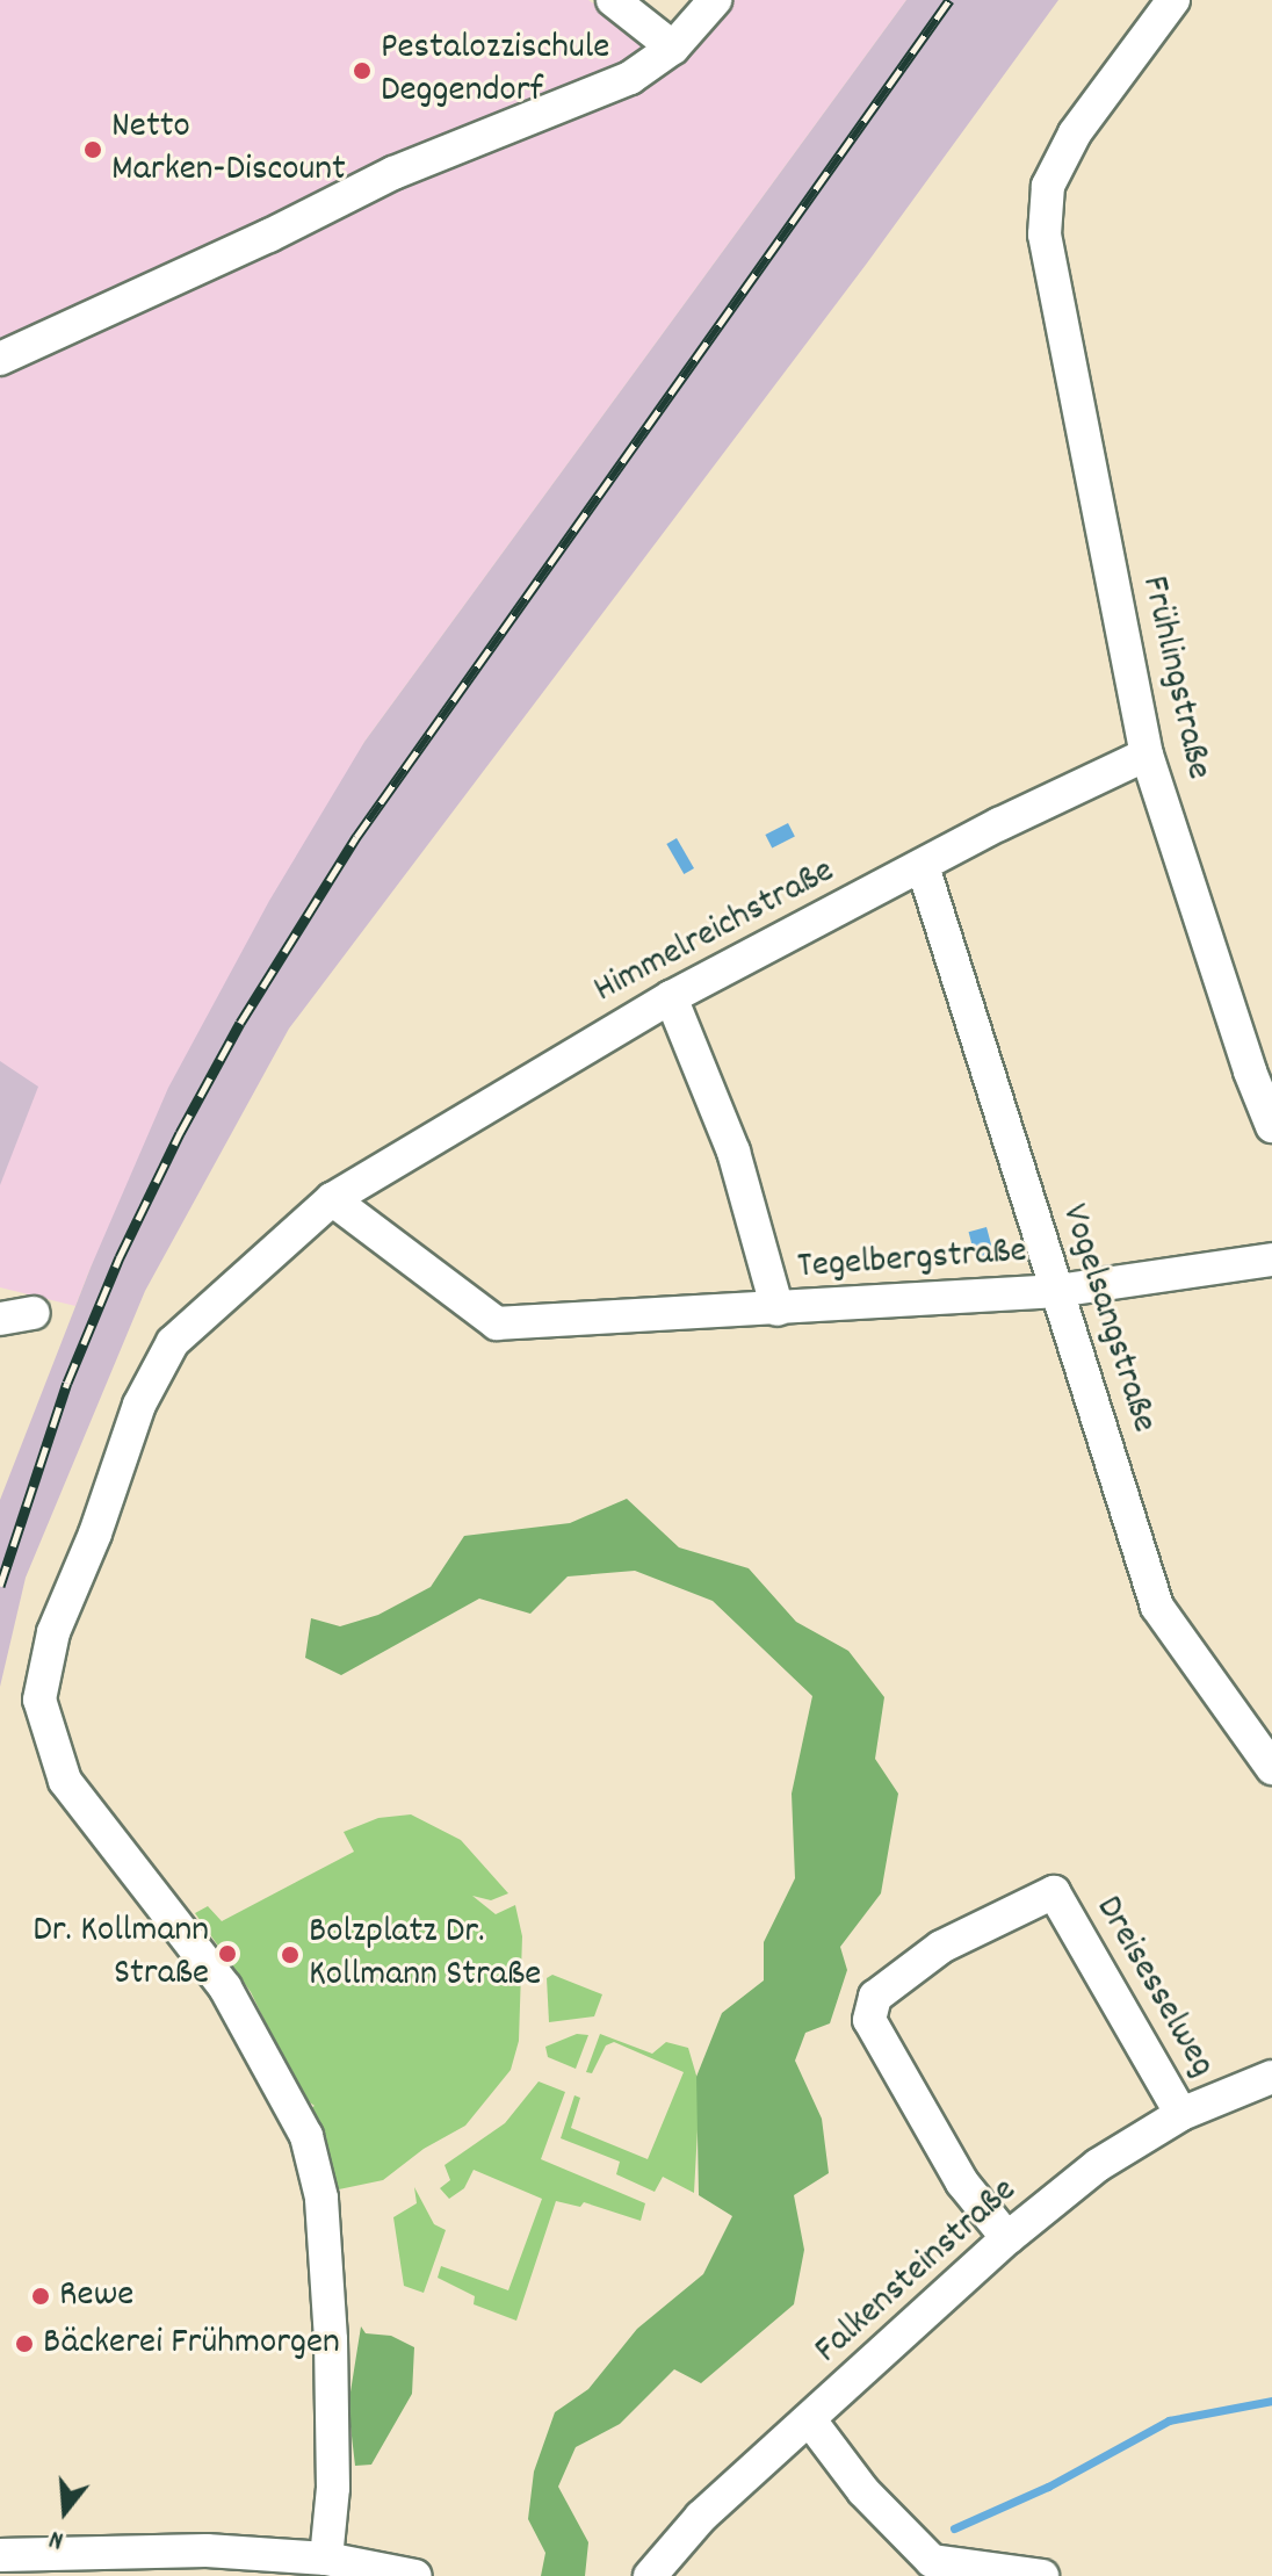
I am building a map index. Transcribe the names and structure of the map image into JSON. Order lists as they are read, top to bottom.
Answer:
{
  "streets": {
    "street": [
      "Frühlingstraße",
      "Himmelreichstraße",
      "Tegelbergstraße",
      "Vogelsangstraße",
      "Dreisesselweg",
      "Falkensteinstraße"
    ]
  },
  "crossings": [
    ["Frühlingstraße", "Himmelreichstraße"],
    ["Himmelreichstraße", "Tegelbergstraße"],
    ["Himmelreichstraße", "Vogelsangstraße"],
    ["Tegelbergstraße", "Vogelsangstraße"],
    ["Dreisesselweg", "Falkensteinstraße"]
  ],
  "places": [
    "Pestalozzischule Deggendorf",
    "Netto Marken-Discount",
    "Dr. Kollmann Straße",
    "Bolzplatz Dr. Kollmann Straße",
    "Rewe",
    "Bäckerei Frühmorgen"
  ],
  "north": "bottom"
}
